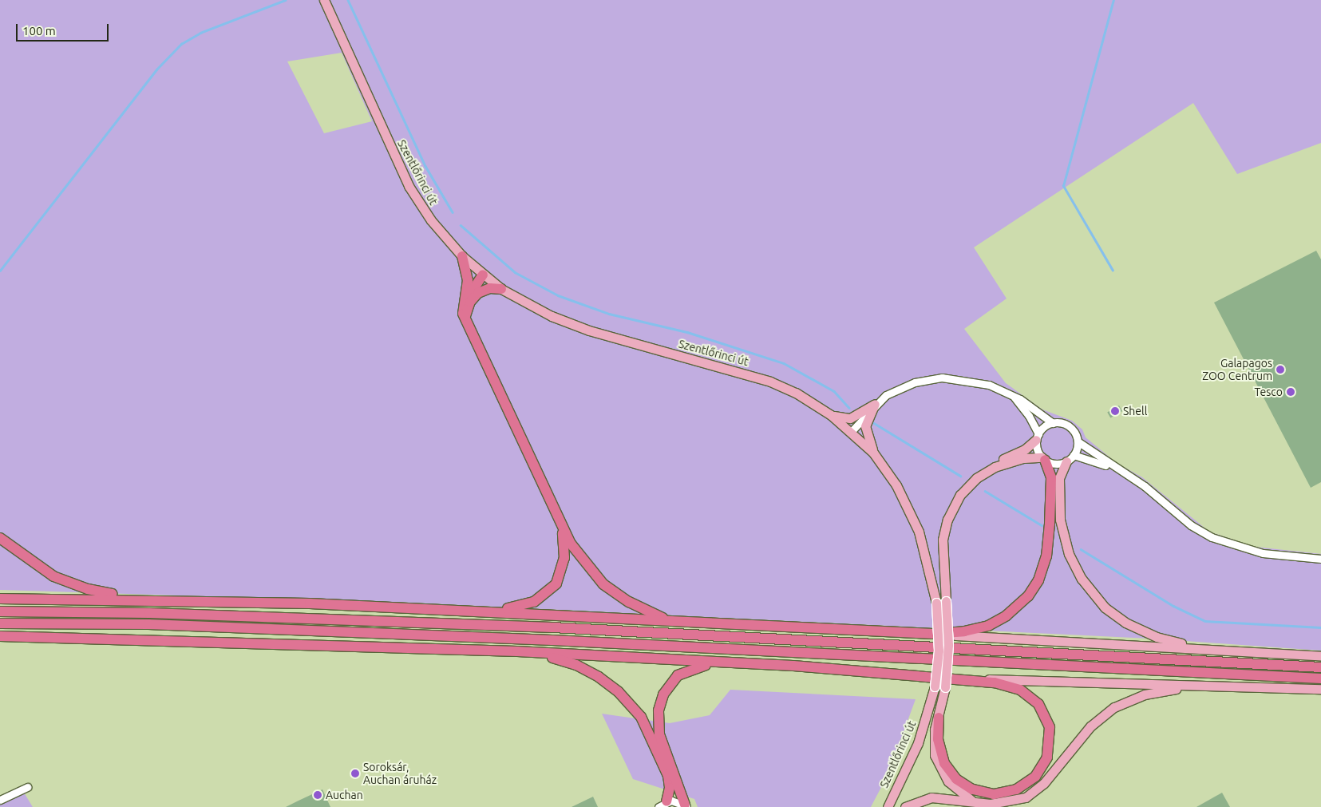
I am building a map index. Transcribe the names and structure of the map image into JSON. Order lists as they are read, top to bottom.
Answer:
{
  "streets": {
    "main road": ["Szentlőrinci út"]
  },
  "places": [
    "Galapagos ZOO Centrum",
    "Tesco",
    "Shell",
    "Soroksár, Auchan áruház",
    "Auchan"
  ],
  "scale_bar": "100 m"
}
